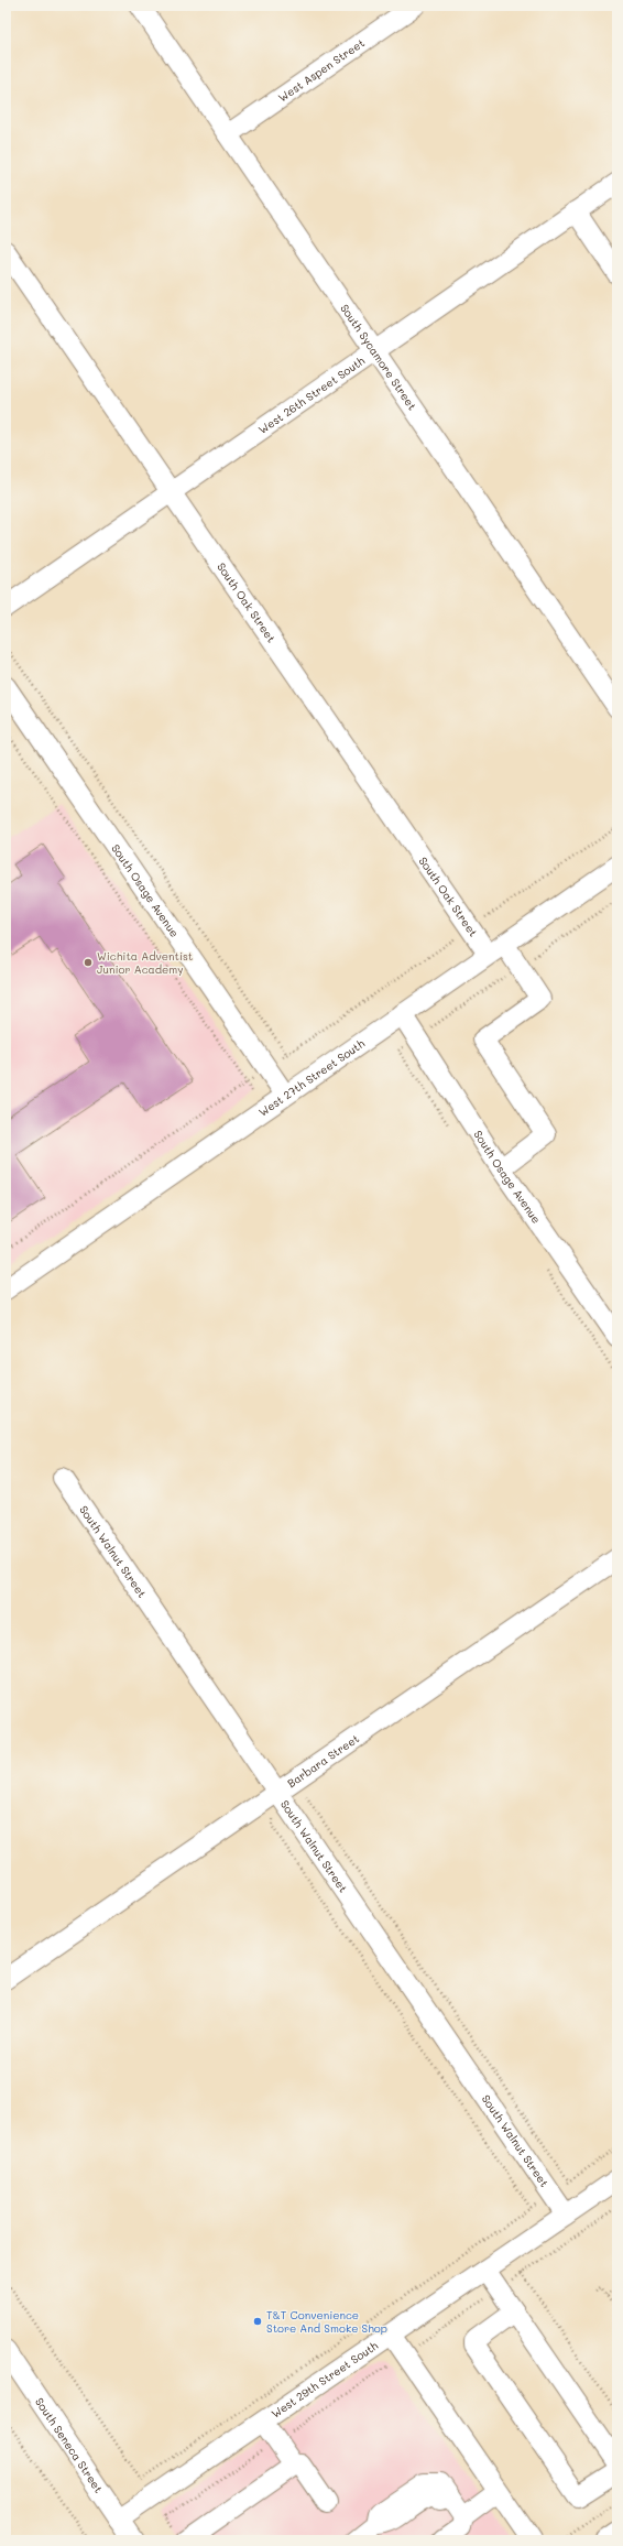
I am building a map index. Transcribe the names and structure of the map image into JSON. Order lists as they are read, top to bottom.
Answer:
{
  "streets": {
    "street": [
      "West Aspen Street",
      "South Sycamore Street",
      "West 26th Street South",
      "South Oak Street",
      "South Osage Avenue",
      "West 27th Street South",
      "South Walnut Street",
      "Barbara Street",
      "West 29th Street South",
      "South Seneca Street"
    ]
  },
  "crossings": [
    ["West Aspen Street", "South Sycamore Street"],
    ["South Sycamore Street", "West 26th Street South"],
    ["West 26th Street South", "South Oak Street"],
    ["South Oak Street", "West 27th Street South"],
    ["South Osage Avenue", "West 27th Street South"],
    ["South Walnut Street", "Barbara Street"],
    ["South Walnut Street", "West 29th Street South"],
    ["West 29th Street South", "South Seneca Street"]
  ],
  "places": ["Wichita Adventist Junior Academy", "T&T Convenience Store And Smoke Shop"]
}
